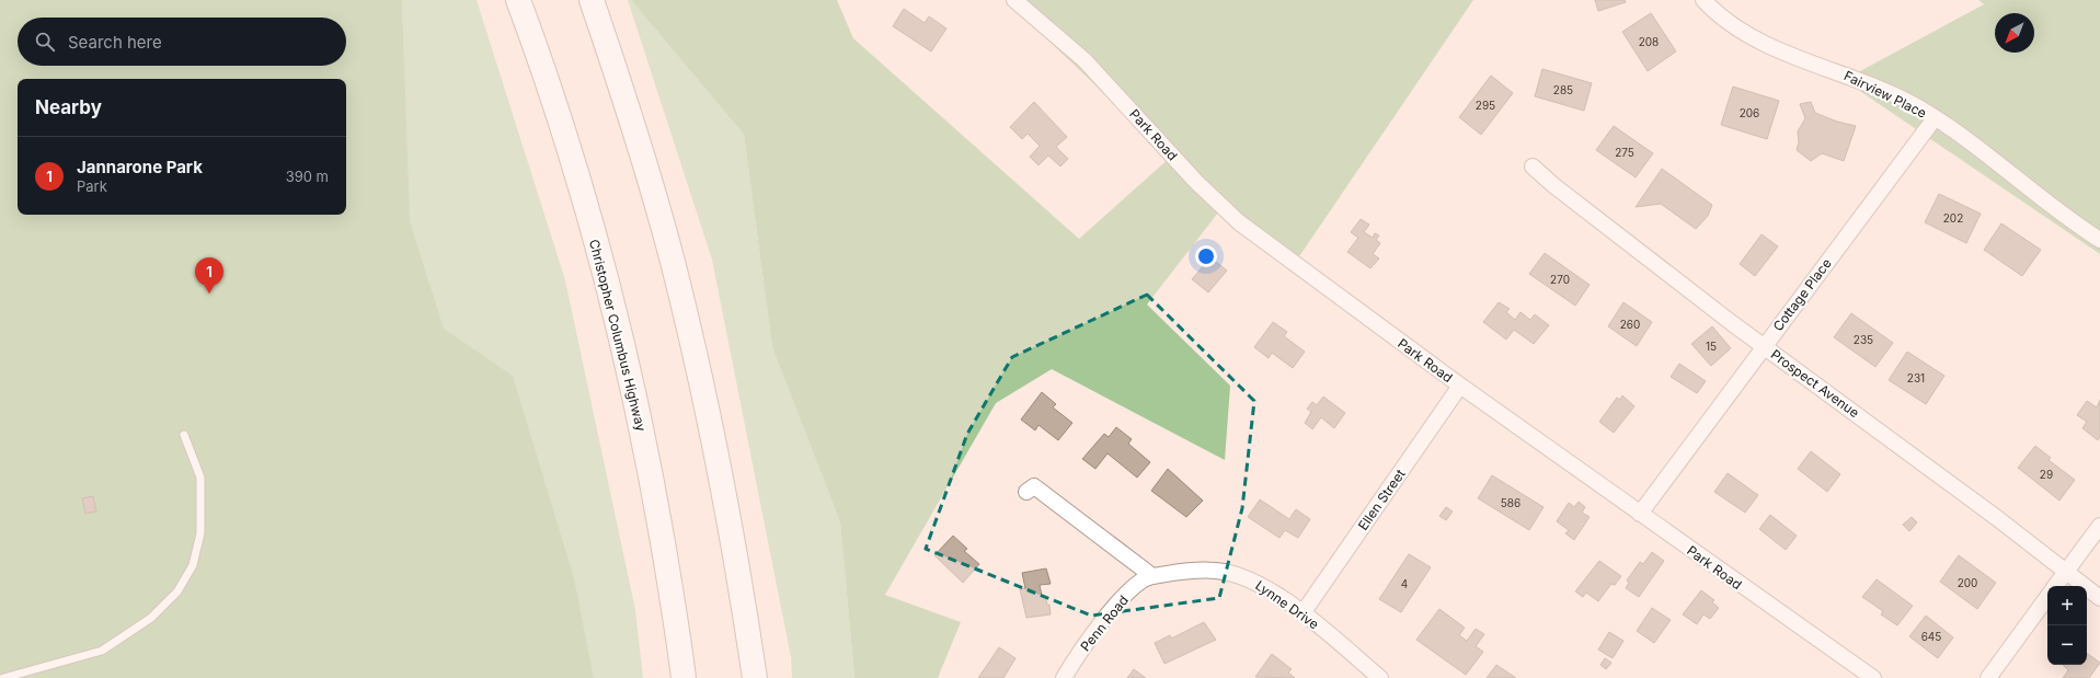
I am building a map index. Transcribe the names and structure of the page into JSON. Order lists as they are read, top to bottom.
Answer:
{
  "streets": {
    "highway": ["Christopher Columbus Highway"],
    "street": [
      "Fairview Place",
      "Park Road",
      "Cottage Place",
      "Prospect Avenue",
      "Ellen Street",
      "Lynne Drive",
      "Penn Road"
    ]
  },
  "crossings": [
    ["Fairview Place", "Cottage Place"],
    ["Park Road", "Cottage Place"],
    ["Park Road", "Ellen Street"],
    ["Cottage Place", "Prospect Avenue"],
    ["Ellen Street", "Lynne Drive"],
    ["Lynne Drive", "Penn Road"]
  ],
  "house_numbers": [
    "208",
    "285",
    "295",
    "206",
    "275",
    "202",
    "270",
    "260",
    "235",
    "15",
    "231",
    "29",
    "586",
    "200",
    "4",
    "645"
  ],
  "north": "bottom left",
  "page": {
    "search": "Search here",
    "heading": "Nearby",
    "list": [
      {
        "mark": "1",
        "name": "Jannarone Park",
        "note": "Park",
        "value": "390 m"
      }
    ],
    "pins": "1",
    "map_buttons": ["+", "−"]
  }
}
